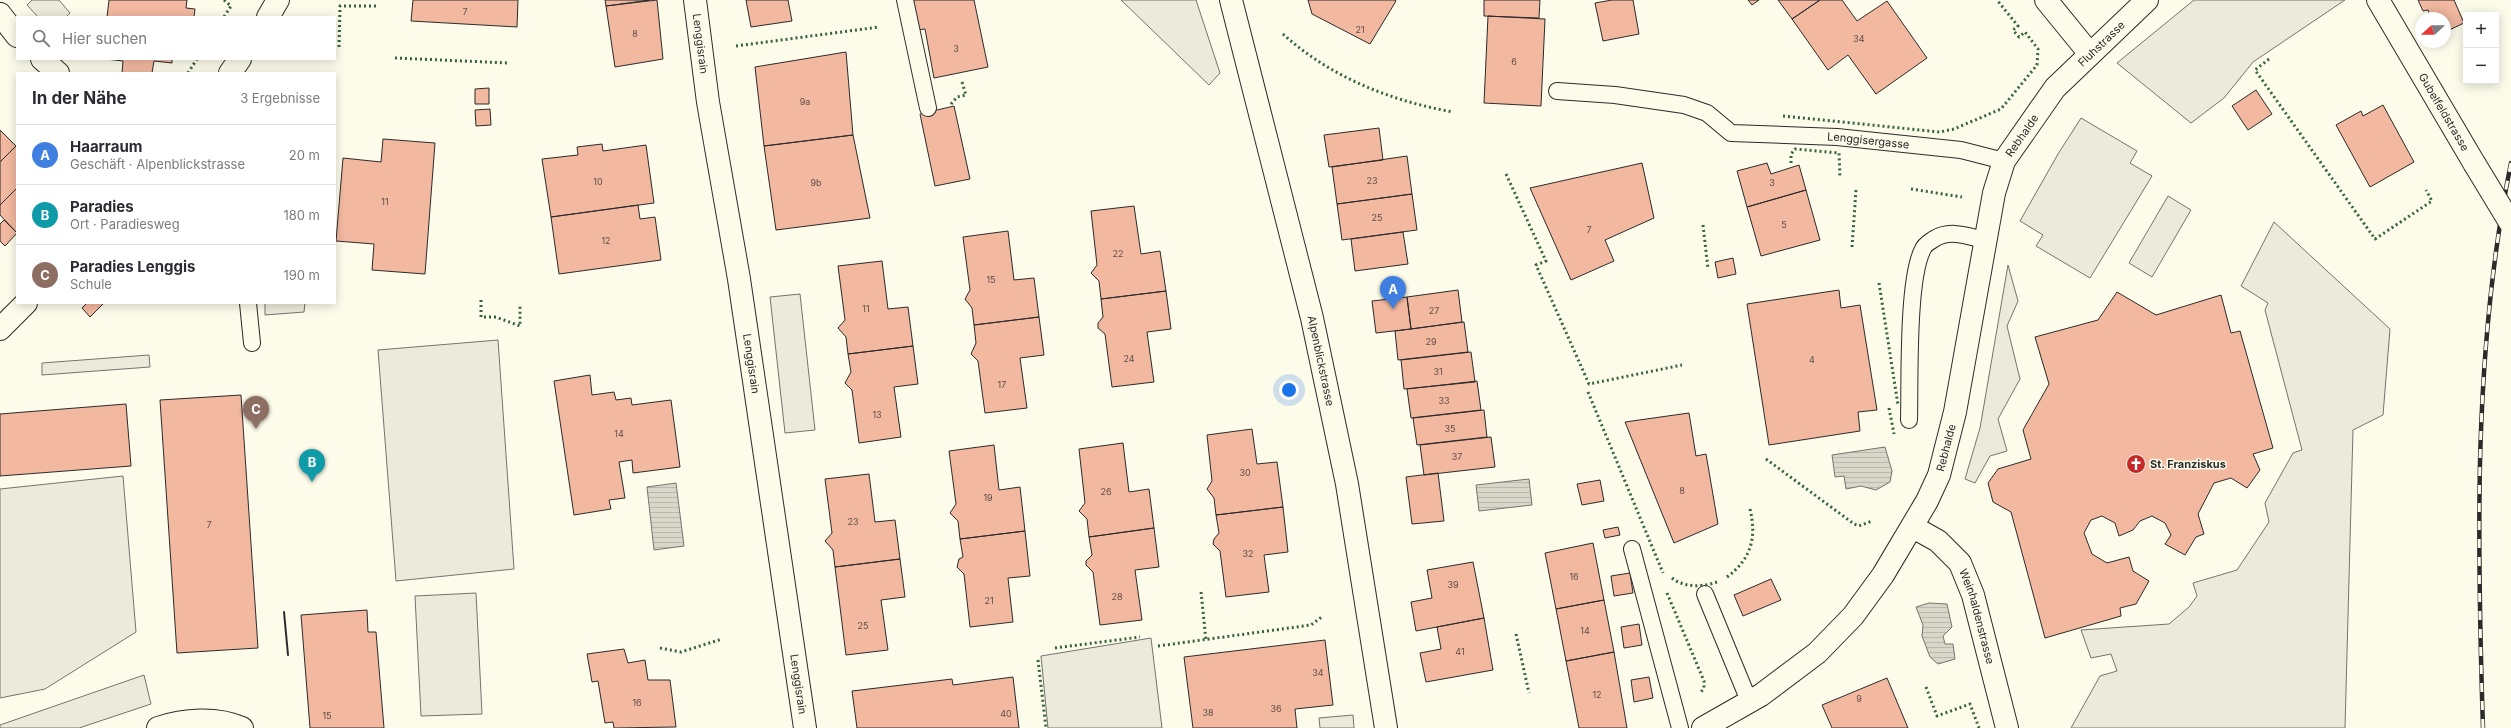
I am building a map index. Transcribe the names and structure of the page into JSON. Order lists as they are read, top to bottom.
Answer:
{
  "streets": {
    "street": [
      "Lenggisrain",
      "Fluhstrasse",
      "Gubelfeldstrasse",
      "Rebhalde",
      "Alpenblickstrasse",
      "Weinhaldenstrasse"
    ],
    "lane": ["Lenggisergasse"]
  },
  "crossings": [
    ["Fluhstrasse", "Rebhalde"],
    ["Rebhalde", "Lenggisergasse"],
    ["Rebhalde", "Weinhaldenstrasse"]
  ],
  "places": {
    "church": ["St. Franziskus"]
  },
  "house_numbers": [
    "7",
    "21",
    "8",
    "34",
    "3",
    "6",
    "9a",
    "23",
    "10",
    "9b",
    "3",
    "11",
    "25",
    "5",
    "7",
    "12",
    "22",
    "15",
    "11",
    "27",
    "29",
    "24",
    "4",
    "31",
    "17",
    "33",
    "13",
    "35",
    "14",
    "37",
    "30",
    "8",
    "26",
    "19",
    "23",
    "7",
    "32",
    "16",
    "39",
    "28",
    "21",
    "25",
    "14",
    "41",
    "34",
    "12",
    "9",
    "16",
    "36",
    "38",
    "40",
    "15"
  ],
  "north": "left",
  "page": {
    "map_buttons": ["+", "−"],
    "search": "Hier suchen",
    "heading": ["In der Nähe", "3 Ergebnisse"],
    "list": [
      {
        "mark": "A",
        "name": "Haarraum",
        "note": "Geschäft · Alpenblickstrasse",
        "value": "20 m"
      },
      {
        "mark": "B",
        "name": "Paradies",
        "note": "Ort · Paradiesweg",
        "value": "180 m"
      },
      {
        "mark": "C",
        "name": "Paradies Lenggis",
        "note": "Schule",
        "value": "190 m"
      }
    ],
    "pins": ["A", "C", "B"]
  }
}
